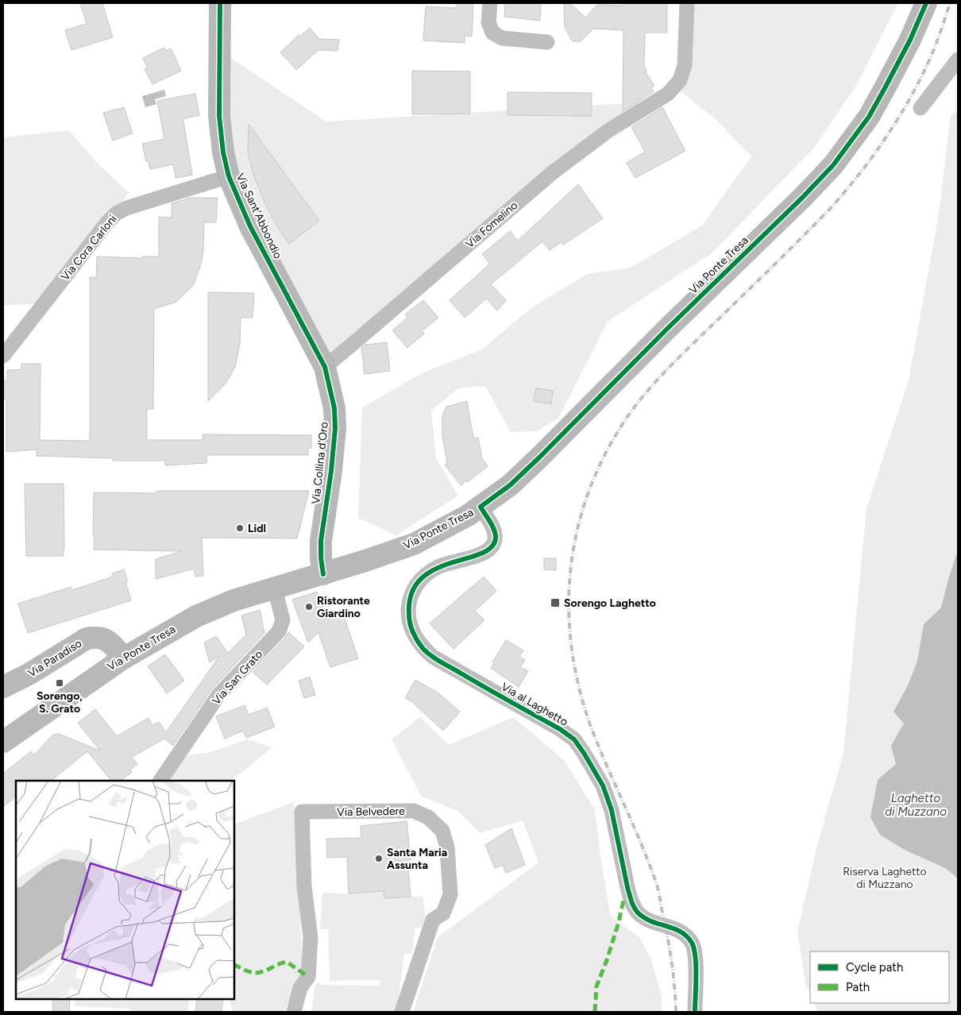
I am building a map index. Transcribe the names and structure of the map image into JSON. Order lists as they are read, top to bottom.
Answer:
{
  "streets": {
    "main road": [
      "Via Sant'Abbondio",
      "Via Ponte Tresa",
      "Via Collina d'Oro",
      "Via Paradiso"
    ],
    "street": [
      "Via Fomelino",
      "Via Cora Carloni",
      "Via San Grato",
      "Via al Laghetto",
      "Via Belvedere"
    ]
  },
  "crossings": [
    ["Via Sant'Abbondio", "Via Cora Carloni"],
    ["Via Sant'Abbondio", "Via Collina d'Oro"],
    ["Via Fomelino", "Via Collina d'Oro"],
    ["Via Ponte Tresa", "Via Collina d'Oro"],
    ["Via Ponte Tresa", "Via Paradiso"],
    ["Via Ponte Tresa", "Via San Grato"],
    ["Via Ponte Tresa", "Via al Laghetto"]
  ],
  "water": ["Laghetto di Muzzano"],
  "parks": ["Riserva Laghetto di Muzzano"],
  "places": {
    "other": ["Lidl", "Ristorante Giardino", "Santa Maria Assunta"],
    "transit": ["Sorengo Laghetto", "Sorengo, S. Grato"]
  },
  "legend": ["Cycle path", "Path"]
}
